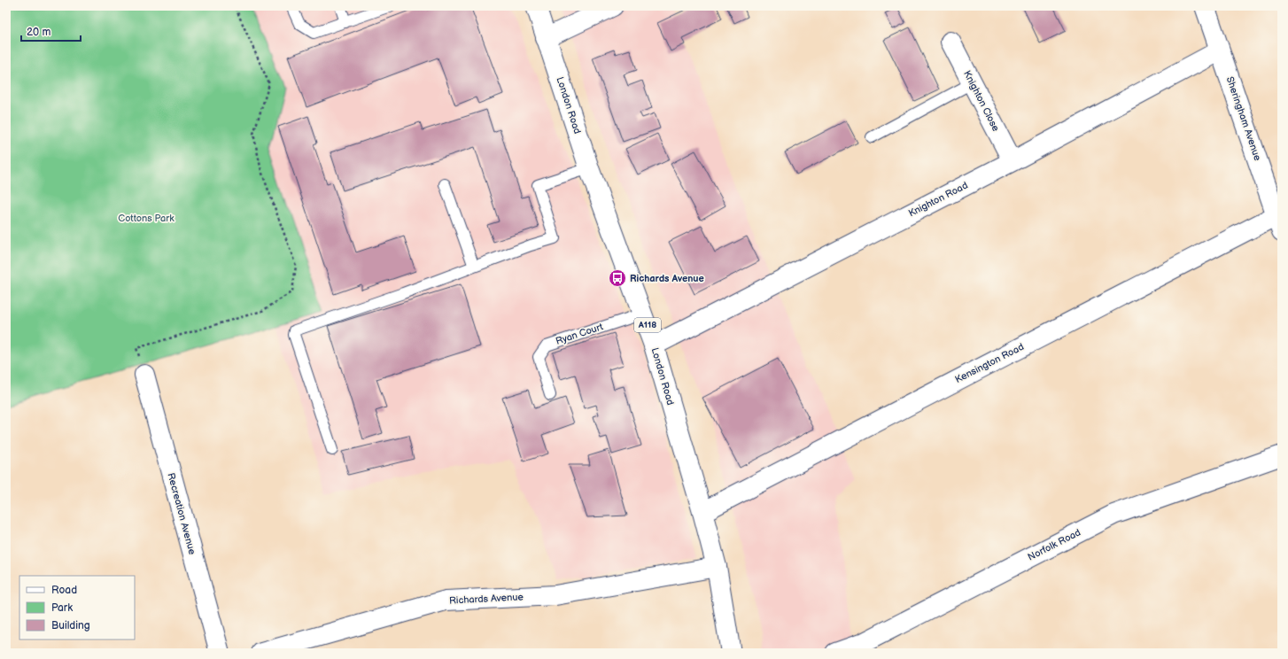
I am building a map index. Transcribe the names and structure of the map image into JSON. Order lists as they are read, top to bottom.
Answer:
{
  "streets": {
    "street": [
      "Knighton Close",
      "London Road",
      "Sheringham Avenue",
      "Knighton Road",
      "A118",
      "Kensington Road",
      "Recreation Avenue",
      "Norfolk Road",
      "Richards Avenue"
    ],
    "lane": ["Ryan Court"]
  },
  "crossings": [
    ["Knighton Close", "Knighton Road"],
    ["London Road", "Knighton Road"],
    ["London Road", "Ryan Court"],
    ["London Road", "Kensington Road"],
    ["London Road", "Richards Avenue"],
    ["Sheringham Avenue", "Knighton Road"],
    ["Sheringham Avenue", "Kensington Road"]
  ],
  "parks": ["Cottons Park"],
  "places": {
    "bus stop": ["Richards Avenue"]
  },
  "legend": ["Road", "Park", "Building"],
  "scale_bar": "20 m"
}
